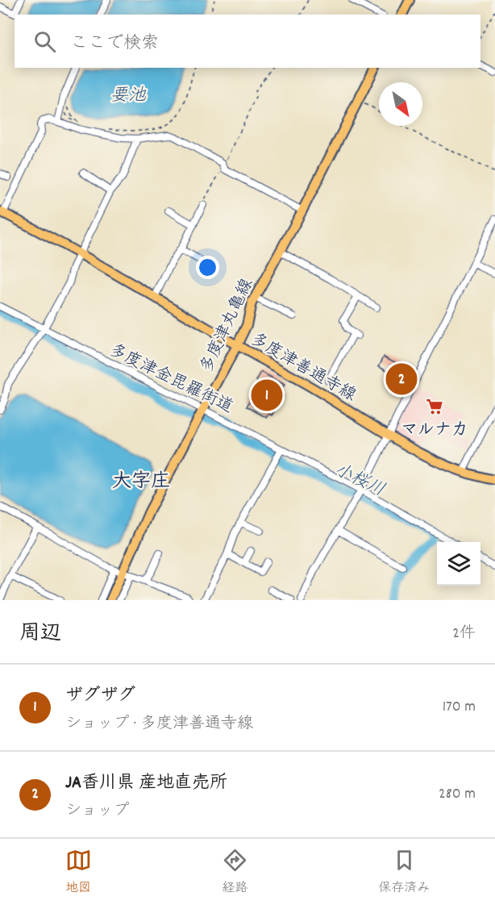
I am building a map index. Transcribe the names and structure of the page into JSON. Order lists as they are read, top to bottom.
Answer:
{
  "streets": {
    "main road": ["多度津丸亀線", "多度津善通寺線"],
    "street": ["多度津金毘羅街道"]
  },
  "crossings": [
    ["多度津丸亀線", "多度津善通寺線"],
    ["多度津丸亀線", "多度津金毘羅街道"]
  ],
  "districts": ["大字庄"],
  "water": ["要池", "小桜川"],
  "places": {
    "supermarket": ["マルナカ"]
  },
  "north": "bottom right",
  "page": {
    "search": "ここで検索",
    "pins": ["2", "1"],
    "heading": ["周辺", "2件"],
    "list": [
      {
        "mark": "1",
        "name": "ザグザグ",
        "note": "ショップ · 多度津善通寺線",
        "value": "170 m"
      },
      {
        "mark": "2",
        "name": "JA香川県 産地直売所",
        "note": "ショップ",
        "value": "280 m"
      }
    ],
    "nav": ["地図", "経路", "保存済み"]
  }
}
